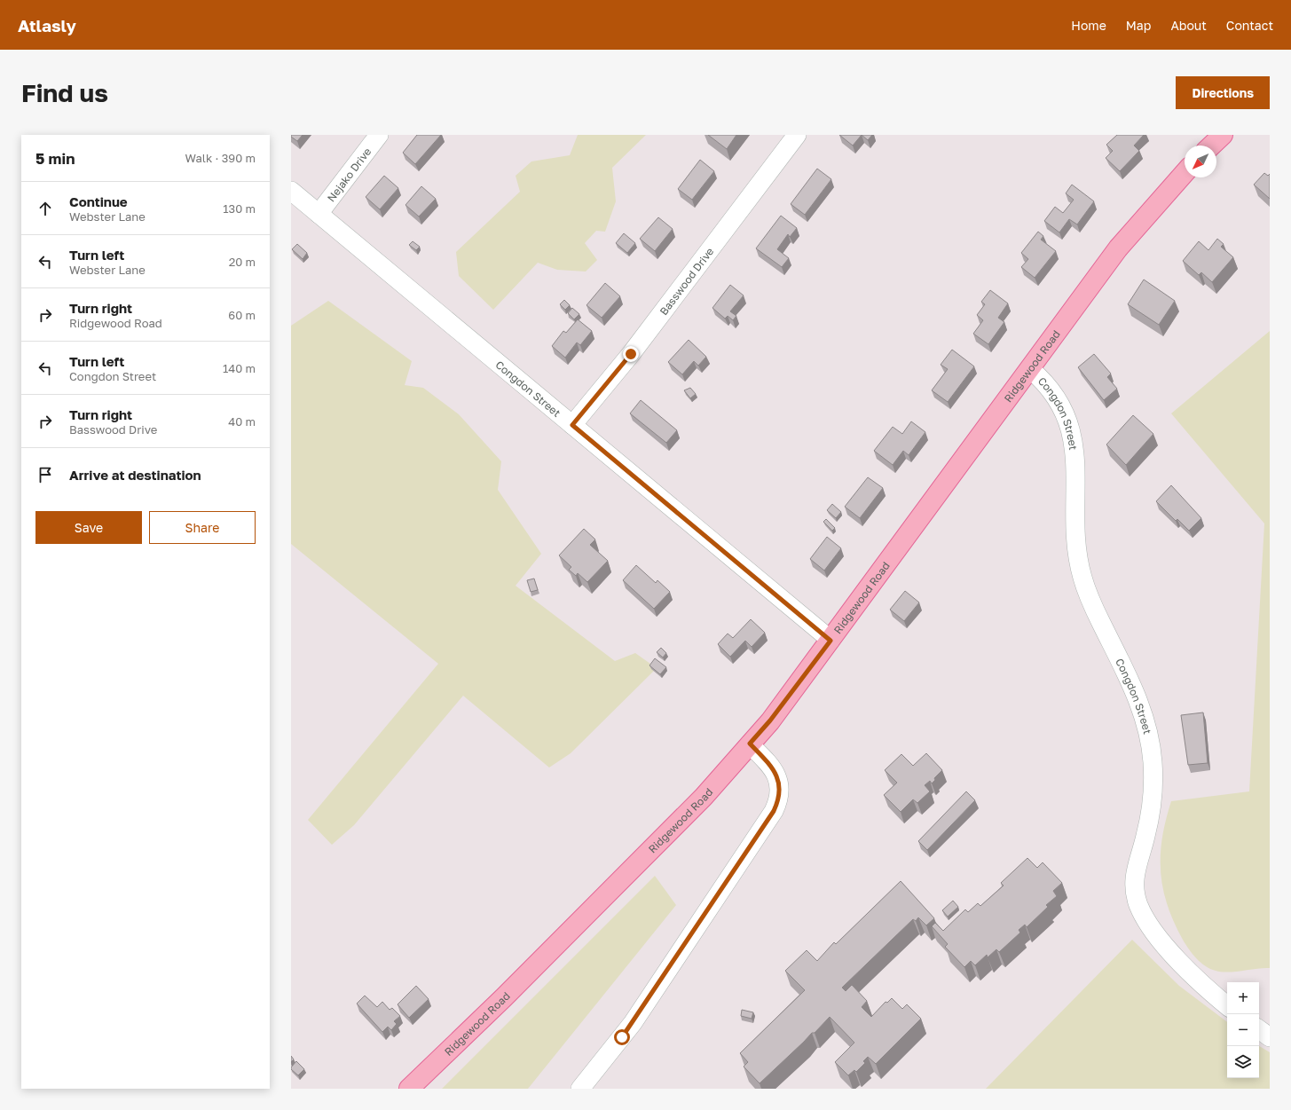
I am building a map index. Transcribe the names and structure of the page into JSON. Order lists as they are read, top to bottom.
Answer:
{
  "streets": {
    "main road": ["Ridgewood Road"],
    "street": ["Nejako Drive", "Basswood Drive", "Congdon Street"]
  },
  "crossings": [
    ["Nejako Drive", "Congdon Street"],
    ["Basswood Drive", "Congdon Street"],
    ["Ridgewood Road", "Congdon Street"]
  ],
  "north": "bottom left",
  "page": {
    "header": "Atlasly",
    "nav": [
      "Home",
      "Map",
      "About",
      "Contact"
    ],
    "buttons": [
      "Directions",
      ["Save", "Share"]
    ],
    "title": "Find us",
    "heading": ["5 min", "Walk · 390 m"],
    "list": [
      ["Continue", "Webster Lane", "130 m"],
      ["Turn left", "Webster Lane", "20 m"],
      ["Turn right", "Ridgewood Road", "60 m"],
      ["Turn left", "Congdon Street", "140 m"],
      ["Turn right", "Basswood Drive", "40 m"],
      "Arrive at destination"
    ],
    "map_buttons": ["+", "−"]
  }
}
